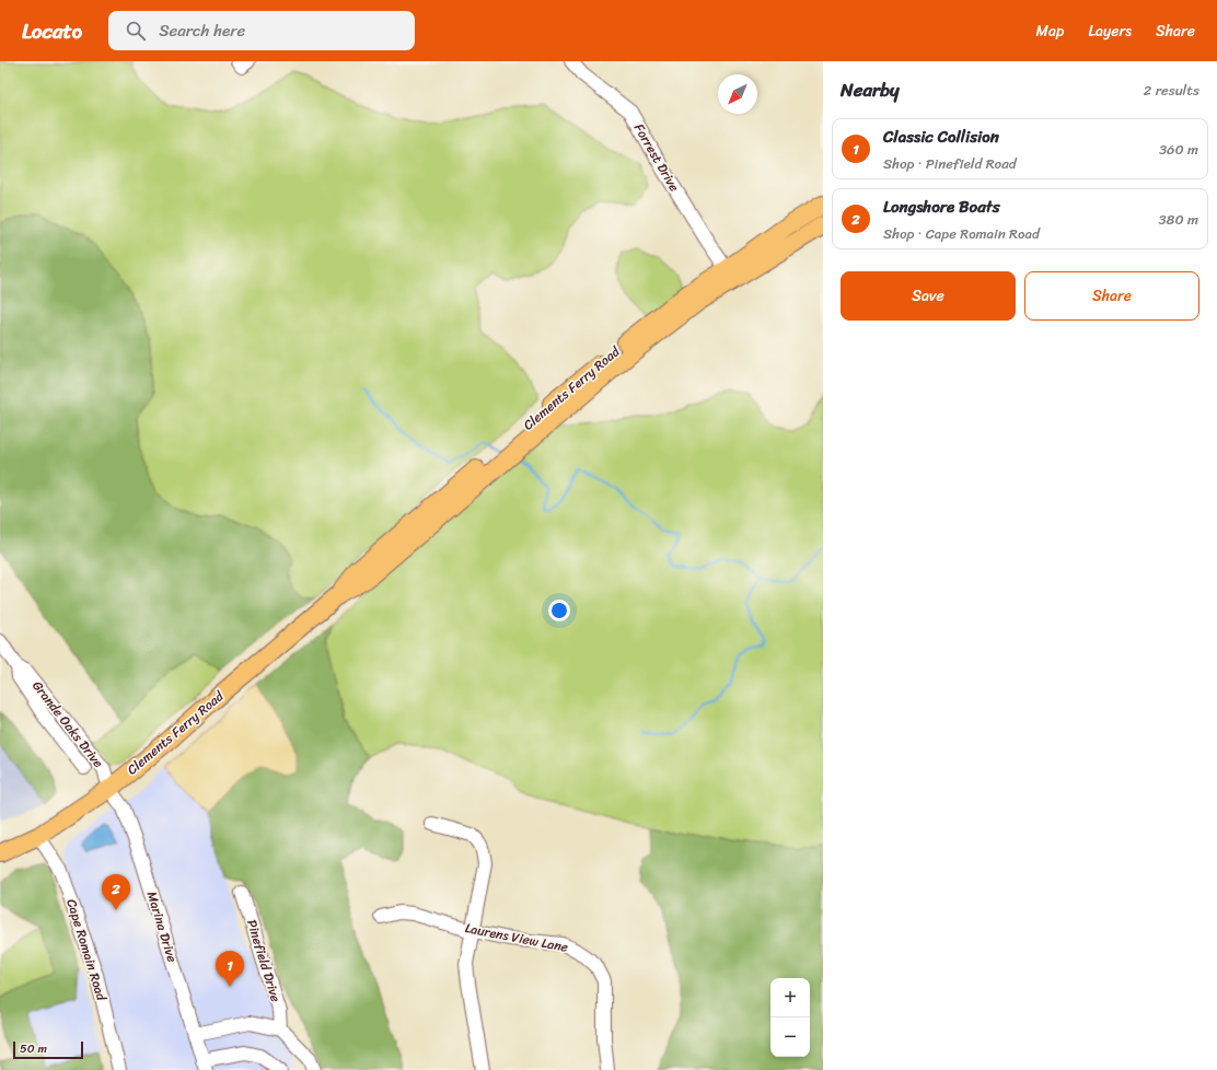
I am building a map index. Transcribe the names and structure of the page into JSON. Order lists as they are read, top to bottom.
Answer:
{
  "streets": {
    "main road": ["Clements Ferry Road"],
    "street": [
      "Forrest Drive",
      "Grande Oaks Drive",
      "Marina Drive",
      "Laurens View Lane",
      "Cape Romain Road",
      "Pinefield Drive"
    ]
  },
  "crossings": [
    ["Forrest Drive", "Clements Ferry Road"],
    ["Clements Ferry Road", "Grande Oaks Drive"],
    ["Clements Ferry Road", "Marina Drive"],
    ["Clements Ferry Road", "Cape Romain Road"],
    ["Grande Oaks Drive", "Marina Drive"]
  ],
  "scale_bar": "50 m",
  "north": "bottom left",
  "page": {
    "header": "Locato",
    "search": "Search here",
    "nav": ["Map", "Layers", "Share"],
    "heading": ["Nearby", "2 results"],
    "list": [
      {
        "mark": "1",
        "name": "Classic Collision",
        "note": "Shop · Pinefield Road",
        "value": "360 m"
      },
      {
        "mark": "2",
        "name": "Longshore Boats",
        "note": "Shop · Cape Romain Road",
        "value": "380 m"
      }
    ],
    "buttons": ["Save", "Share"],
    "pins": ["2", "1"],
    "map_buttons": ["+", "−"],
    "scale": "50 m"
  }
}
